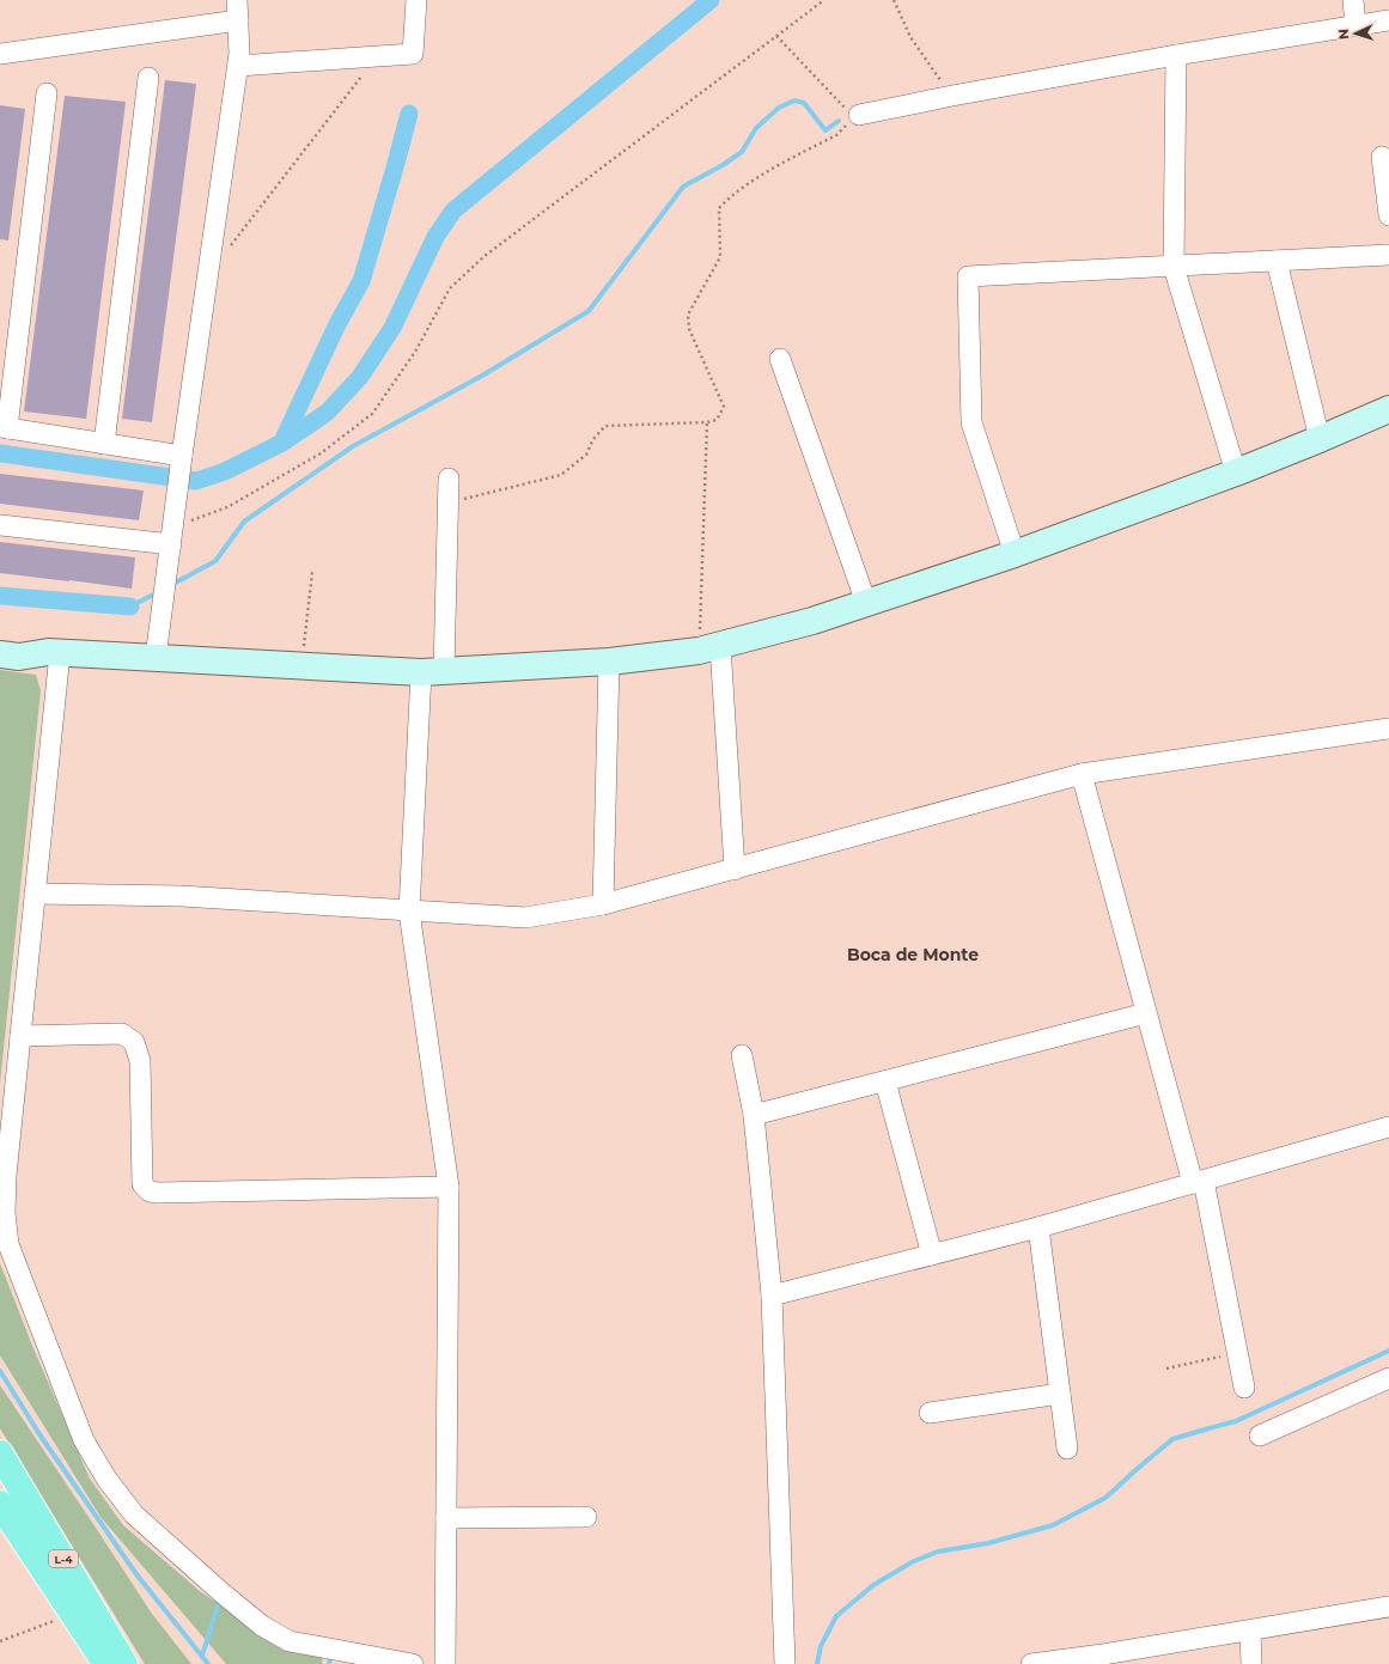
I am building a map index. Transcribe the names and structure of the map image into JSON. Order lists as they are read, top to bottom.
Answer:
{
  "streets": {
    "main road": ["L-4"]
  },
  "districts": ["Boca de Monte"],
  "north": "left"
}
